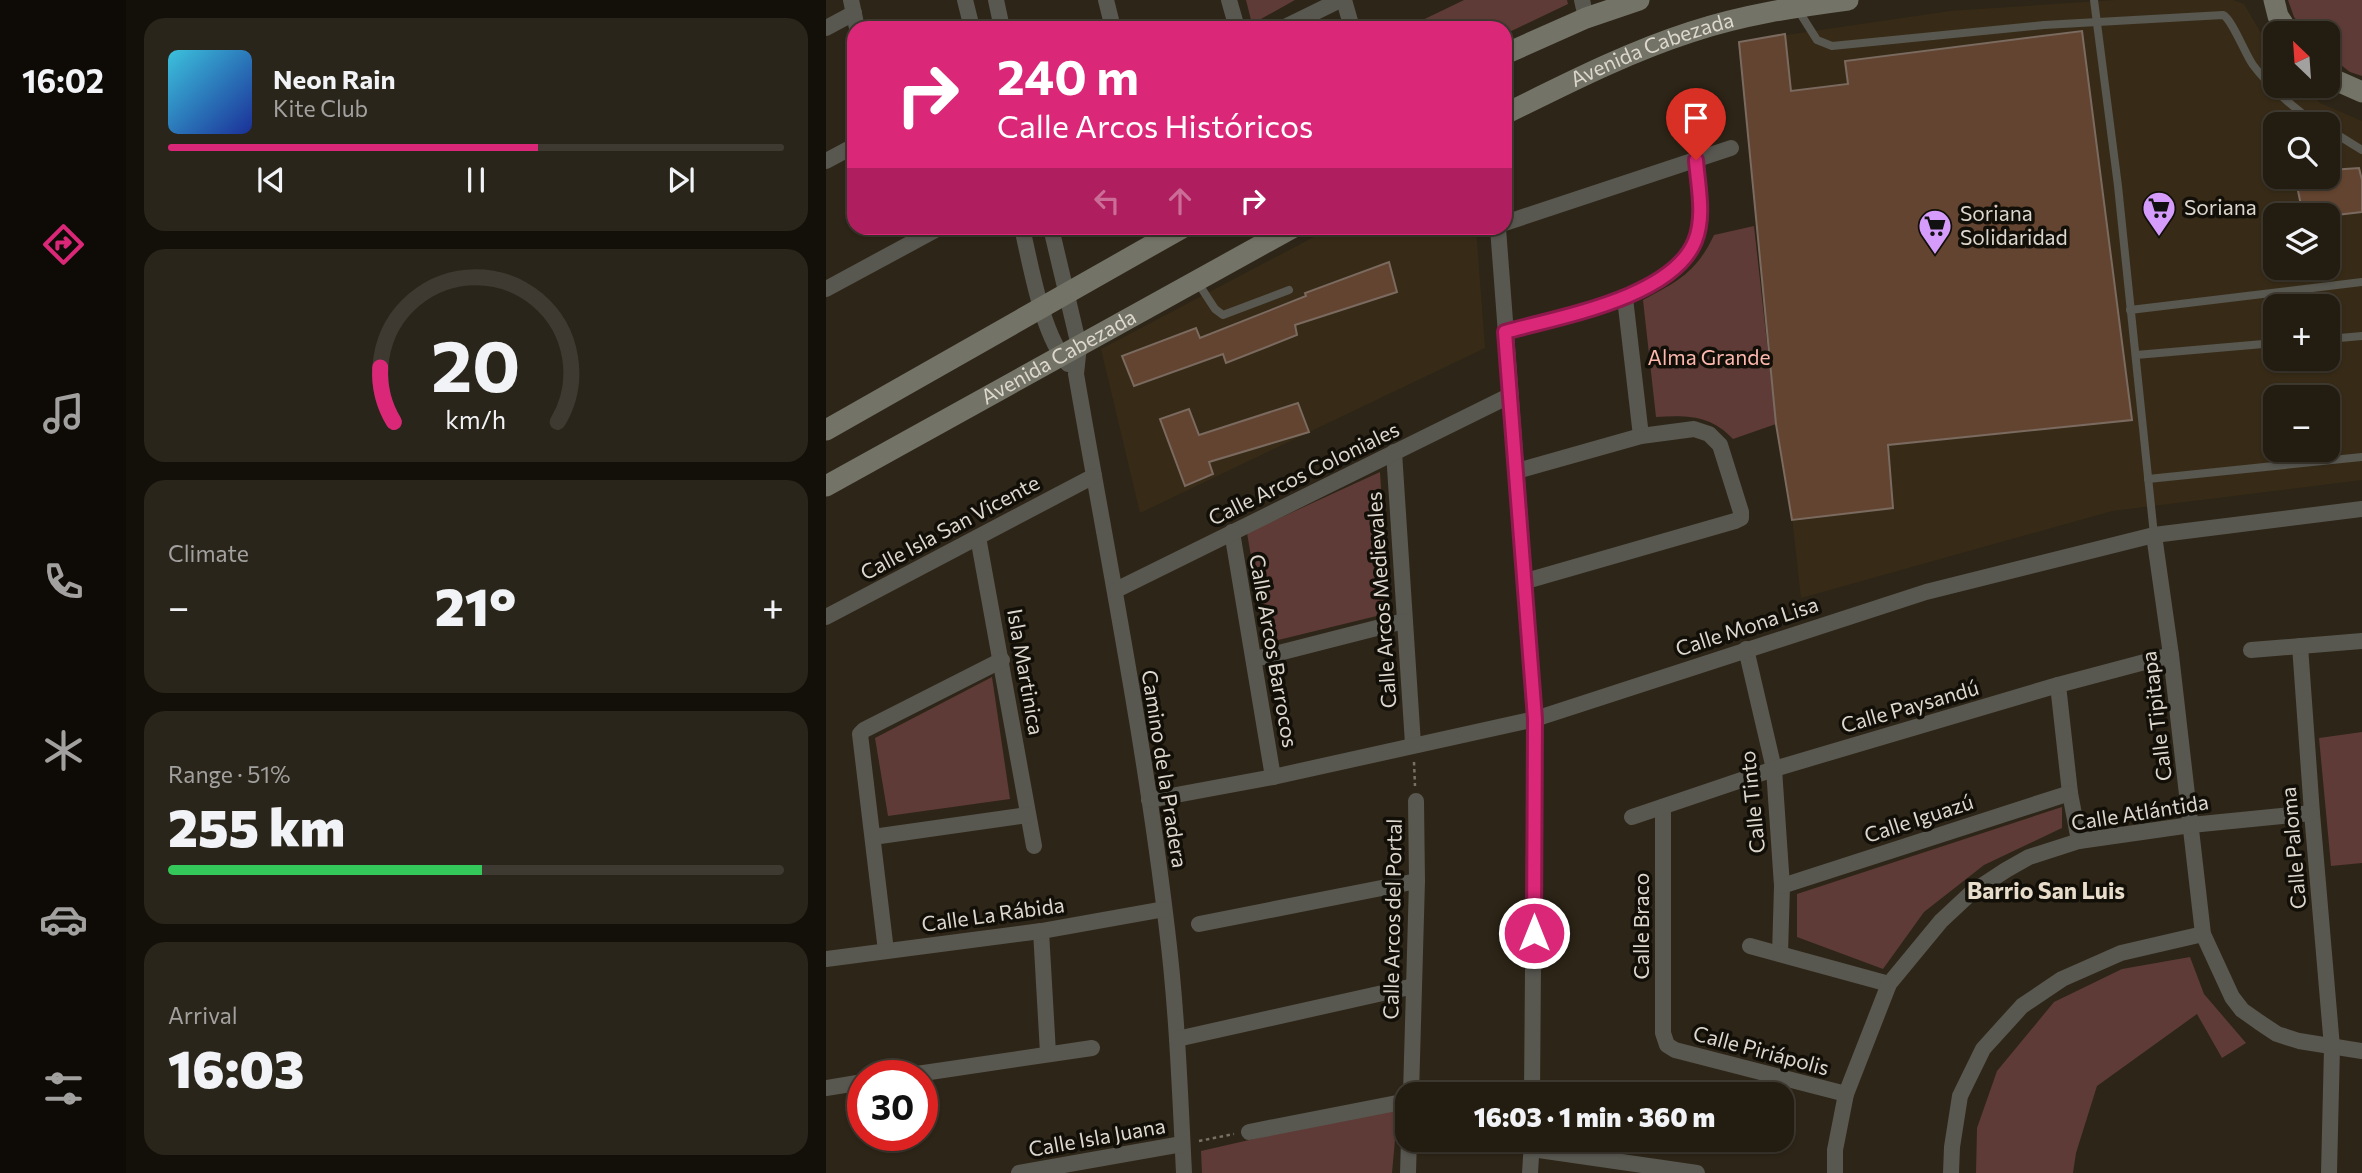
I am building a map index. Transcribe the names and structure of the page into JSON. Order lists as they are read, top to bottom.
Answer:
{
  "streets": {
    "main road": ["Avenida Cabezada"],
    "street": [
      "Calle Arcos Coloniales",
      "Calle Isla San Vicente",
      "Calle Arcos Medievales",
      "Calle Mona Lisa",
      "Calle Arcos Barrocos",
      "Isla Martinica",
      "Calle Paysandú",
      "Calle Tipitapa",
      "Camino de la Pradera",
      "Calle Tinto",
      "Calle Atlántida",
      "Calle Iguazú",
      "Calle Paloma",
      "Calle La Rábida",
      "Calle Arcos del Portal",
      "Calle Braco",
      "Calle Piriápolis",
      "Calle Isla Juana"
    ]
  },
  "crossings": [
    ["Avenida Cabezada", "Camino de la Pradera"],
    ["Calle Arcos Coloniales", "Calle Arcos Medievales"],
    ["Calle Arcos Coloniales", "Calle Arcos Barrocos"],
    ["Calle Arcos Coloniales", "Camino de la Pradera"],
    ["Calle Isla San Vicente", "Isla Martinica"],
    ["Calle Isla San Vicente", "Camino de la Pradera"],
    ["Calle Arcos Medievales", "Calle Mona Lisa"],
    ["Calle Arcos Medievales", "Calle Arcos del Portal"],
    ["Calle Mona Lisa", "Calle Arcos Barrocos"],
    ["Calle Mona Lisa", "Calle Tipitapa"],
    ["Calle Mona Lisa", "Camino de la Pradera"],
    ["Calle Mona Lisa", "Calle Tinto"],
    ["Calle Mona Lisa", "Calle Arcos del Portal"],
    ["Calle Paysandú", "Calle Tipitapa"],
    ["Calle Paysandú", "Calle Tinto"],
    ["Calle Paysandú", "Calle Braco"],
    ["Calle Tipitapa", "Calle Atlántida"],
    ["Calle Tipitapa", "Calle Paloma"],
    ["Camino de la Pradera", "Calle La Rábida"],
    ["Camino de la Pradera", "Calle Isla Juana"],
    ["Calle Tinto", "Calle Iguazú"],
    ["Calle Atlántida", "Calle Paloma"],
    ["Calle Atlántida", "Calle Piriápolis"],
    ["Calle Braco", "Calle Piriápolis"]
  ],
  "districts": ["Barrio San Luis"],
  "parks": ["Alma Grande"],
  "places": {
    "supermarket": ["Soriana", "Soriana Solidaridad"]
  },
  "north": "top left",
  "page": {
    "tabs": "16:02",
    "map_buttons": ["+", "−"],
    "turn": ["240 m", "Calle Arcos Históricos"],
    "song": ["Neon Rain", "Kite Club"],
    "tile": [
      "Climate",
      ["Range · 51%", "255 km"],
      ["Arrival", "16:03"]
    ],
    "heat": ["−", "21°", "+"],
    "limit": "30",
    "trip": "16:03 · 1 min · 360 m",
    "gauge": ["20", "km/h"]
  }
}
